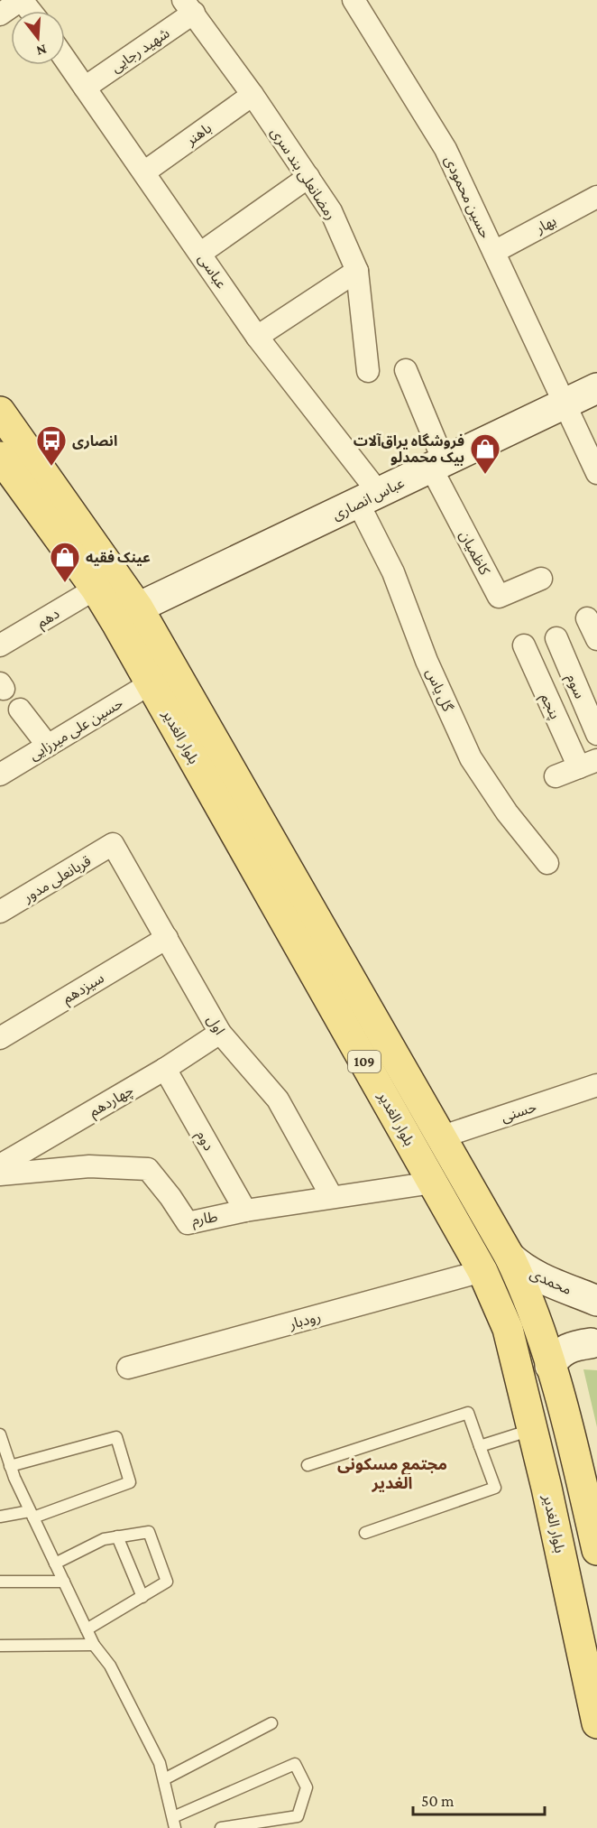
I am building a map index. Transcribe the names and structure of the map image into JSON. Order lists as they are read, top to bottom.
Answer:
{
  "streets": {
    "main road": ["بلوار الغدیر", "109"],
    "street": [
      "شهید رجایی",
      "باهنر",
      "رمضانعلی بند سری",
      "حسین محمودی",
      "بهار",
      "عباسی",
      "عباس انصاری",
      "کاظمیان",
      "دهم",
      "سوم",
      "گل یاس",
      "پنجم",
      "حسین علی میرزایی",
      "قربانعلی مدور",
      "سیزدهم",
      "اول",
      "چهاردهم",
      "حسنی",
      "دوم",
      "طارم",
      "محمدی",
      "رودبار"
    ]
  },
  "crossings": [
    ["شهید رجایی", "رمضانعلی بند سری"],
    ["شهید رجایی", "عباسی"],
    ["باهنر", "رمضانعلی بند سری"],
    ["باهنر", "عباسی"],
    ["حسین محمودی", "بهار"],
    ["حسین محمودی", "عباس انصاری"],
    ["عباسی", "عباس انصاری"],
    ["عباسی", "گل یاس"],
    ["عباس انصاری", "کاظمیان"],
    ["عباس انصاری", "گل یاس"],
    ["عباس انصاری", "بلوار الغدیر"],
    ["دهم", "بلوار الغدیر"],
    ["حسین علی میرزایی", "بلوار الغدیر"],
    ["بلوار الغدیر", "حسنی"],
    ["بلوار الغدیر", "طارم"],
    ["بلوار الغدیر", "محمدی"],
    ["بلوار الغدیر", "رودبار"],
    ["قربانعلی مدور", "اول"],
    ["سیزدهم", "اول"],
    ["اول", "چهاردهم"],
    ["اول", "طارم"],
    ["چهاردهم", "دوم"],
    ["دوم", "طارم"]
  ],
  "districts": ["مجتمع مسکونی الغدیر"],
  "places": {
    "bus stop": ["انصاری"],
    "shop": ["فروشگاه یراق‌آلات بیک محمدلو", "عینک فقیه"]
  },
  "scale_bar": "50 m",
  "north": "bottom"
}
